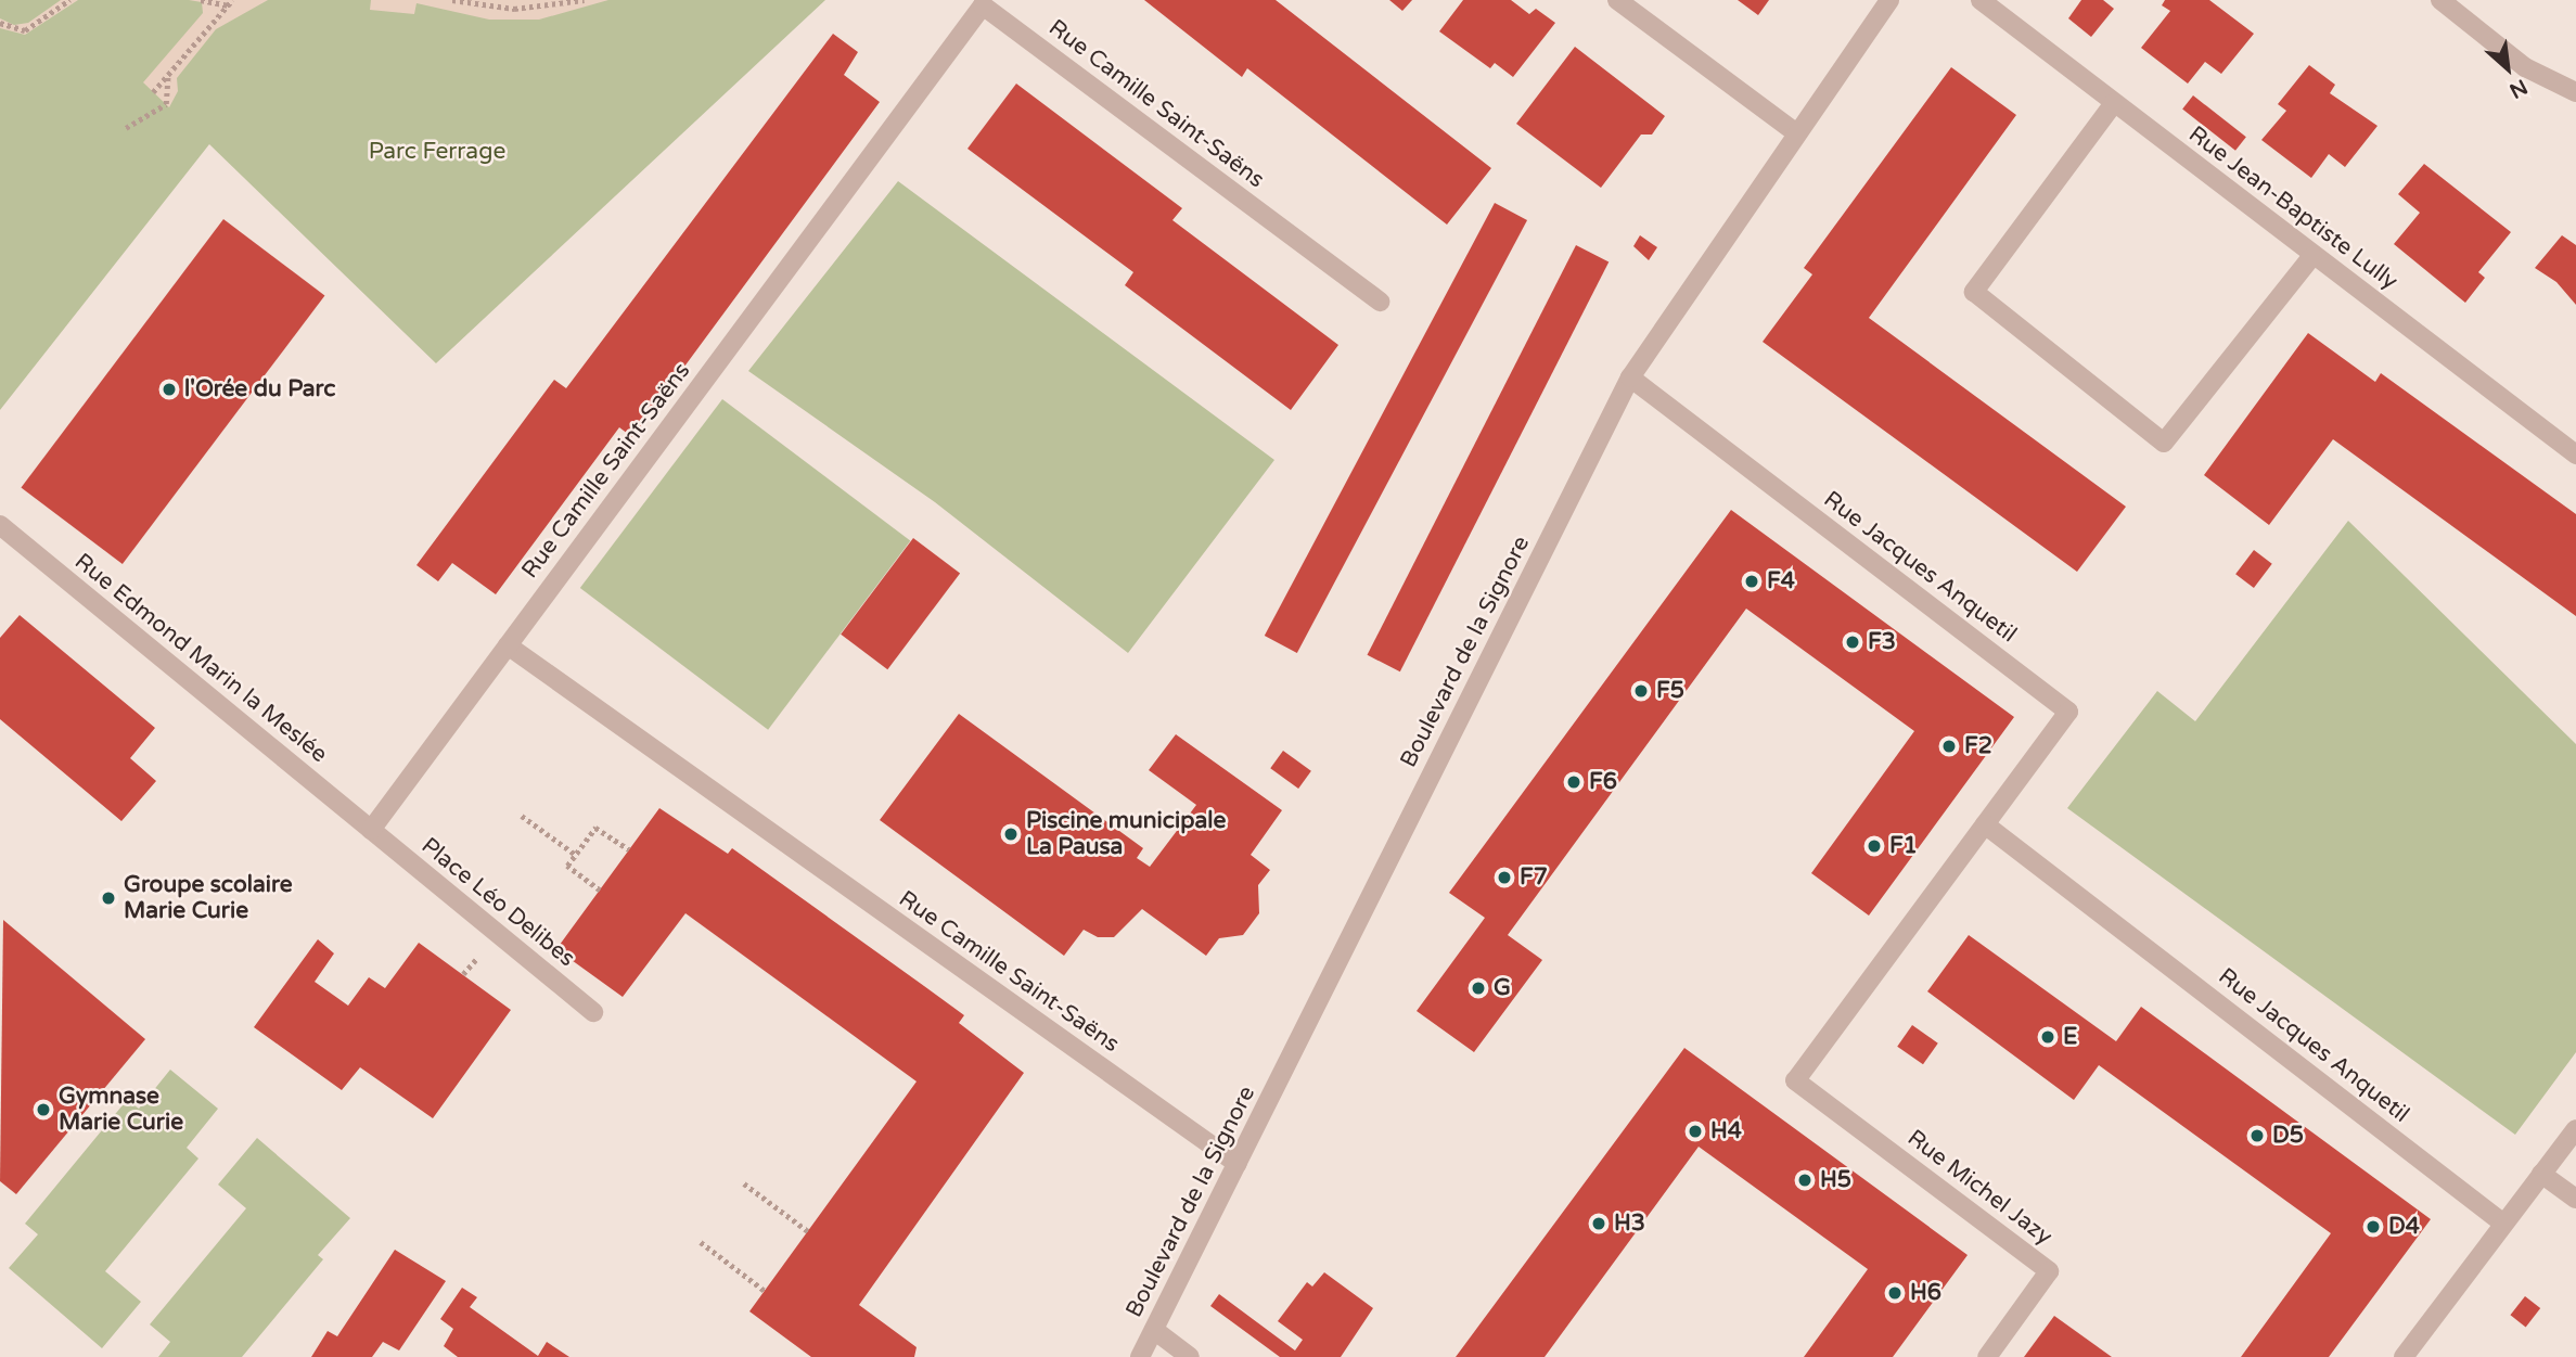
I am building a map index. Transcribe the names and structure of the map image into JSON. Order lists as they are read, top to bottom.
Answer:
{
  "streets": {
    "street": [
      "Rue Camille Saint-Saëns",
      "Rue Jean-Baptiste Lully",
      "Rue Jacques Anquetil",
      "Boulevard de la Signore",
      "Rue Edmond Marin la Meslée",
      "Place Léo Delibes",
      "Rue Michel Jazy"
    ]
  },
  "crossings": [
    ["Rue Camille Saint-Saëns", "Boulevard de la Signore"],
    ["Rue Jacques Anquetil", "Boulevard de la Signore"],
    ["Rue Jacques Anquetil", "Rue Michel Jazy"],
    ["Rue Edmond Marin la Meslée", "Place Léo Delibes"]
  ],
  "parks": ["Parc Ferrage"],
  "places": [
    "l'Orée du Parc",
    "F4",
    "F3",
    "F5",
    "F2",
    "F6",
    "Piscine municipale La Pausa",
    "F1",
    "F7",
    "Groupe scolaire Marie Curie",
    "G",
    "E",
    "Gymnase Marie Curie",
    "H4",
    "D5",
    "H5",
    "H3",
    "D4",
    "H6"
  ],
  "north": "bottom right"
}
